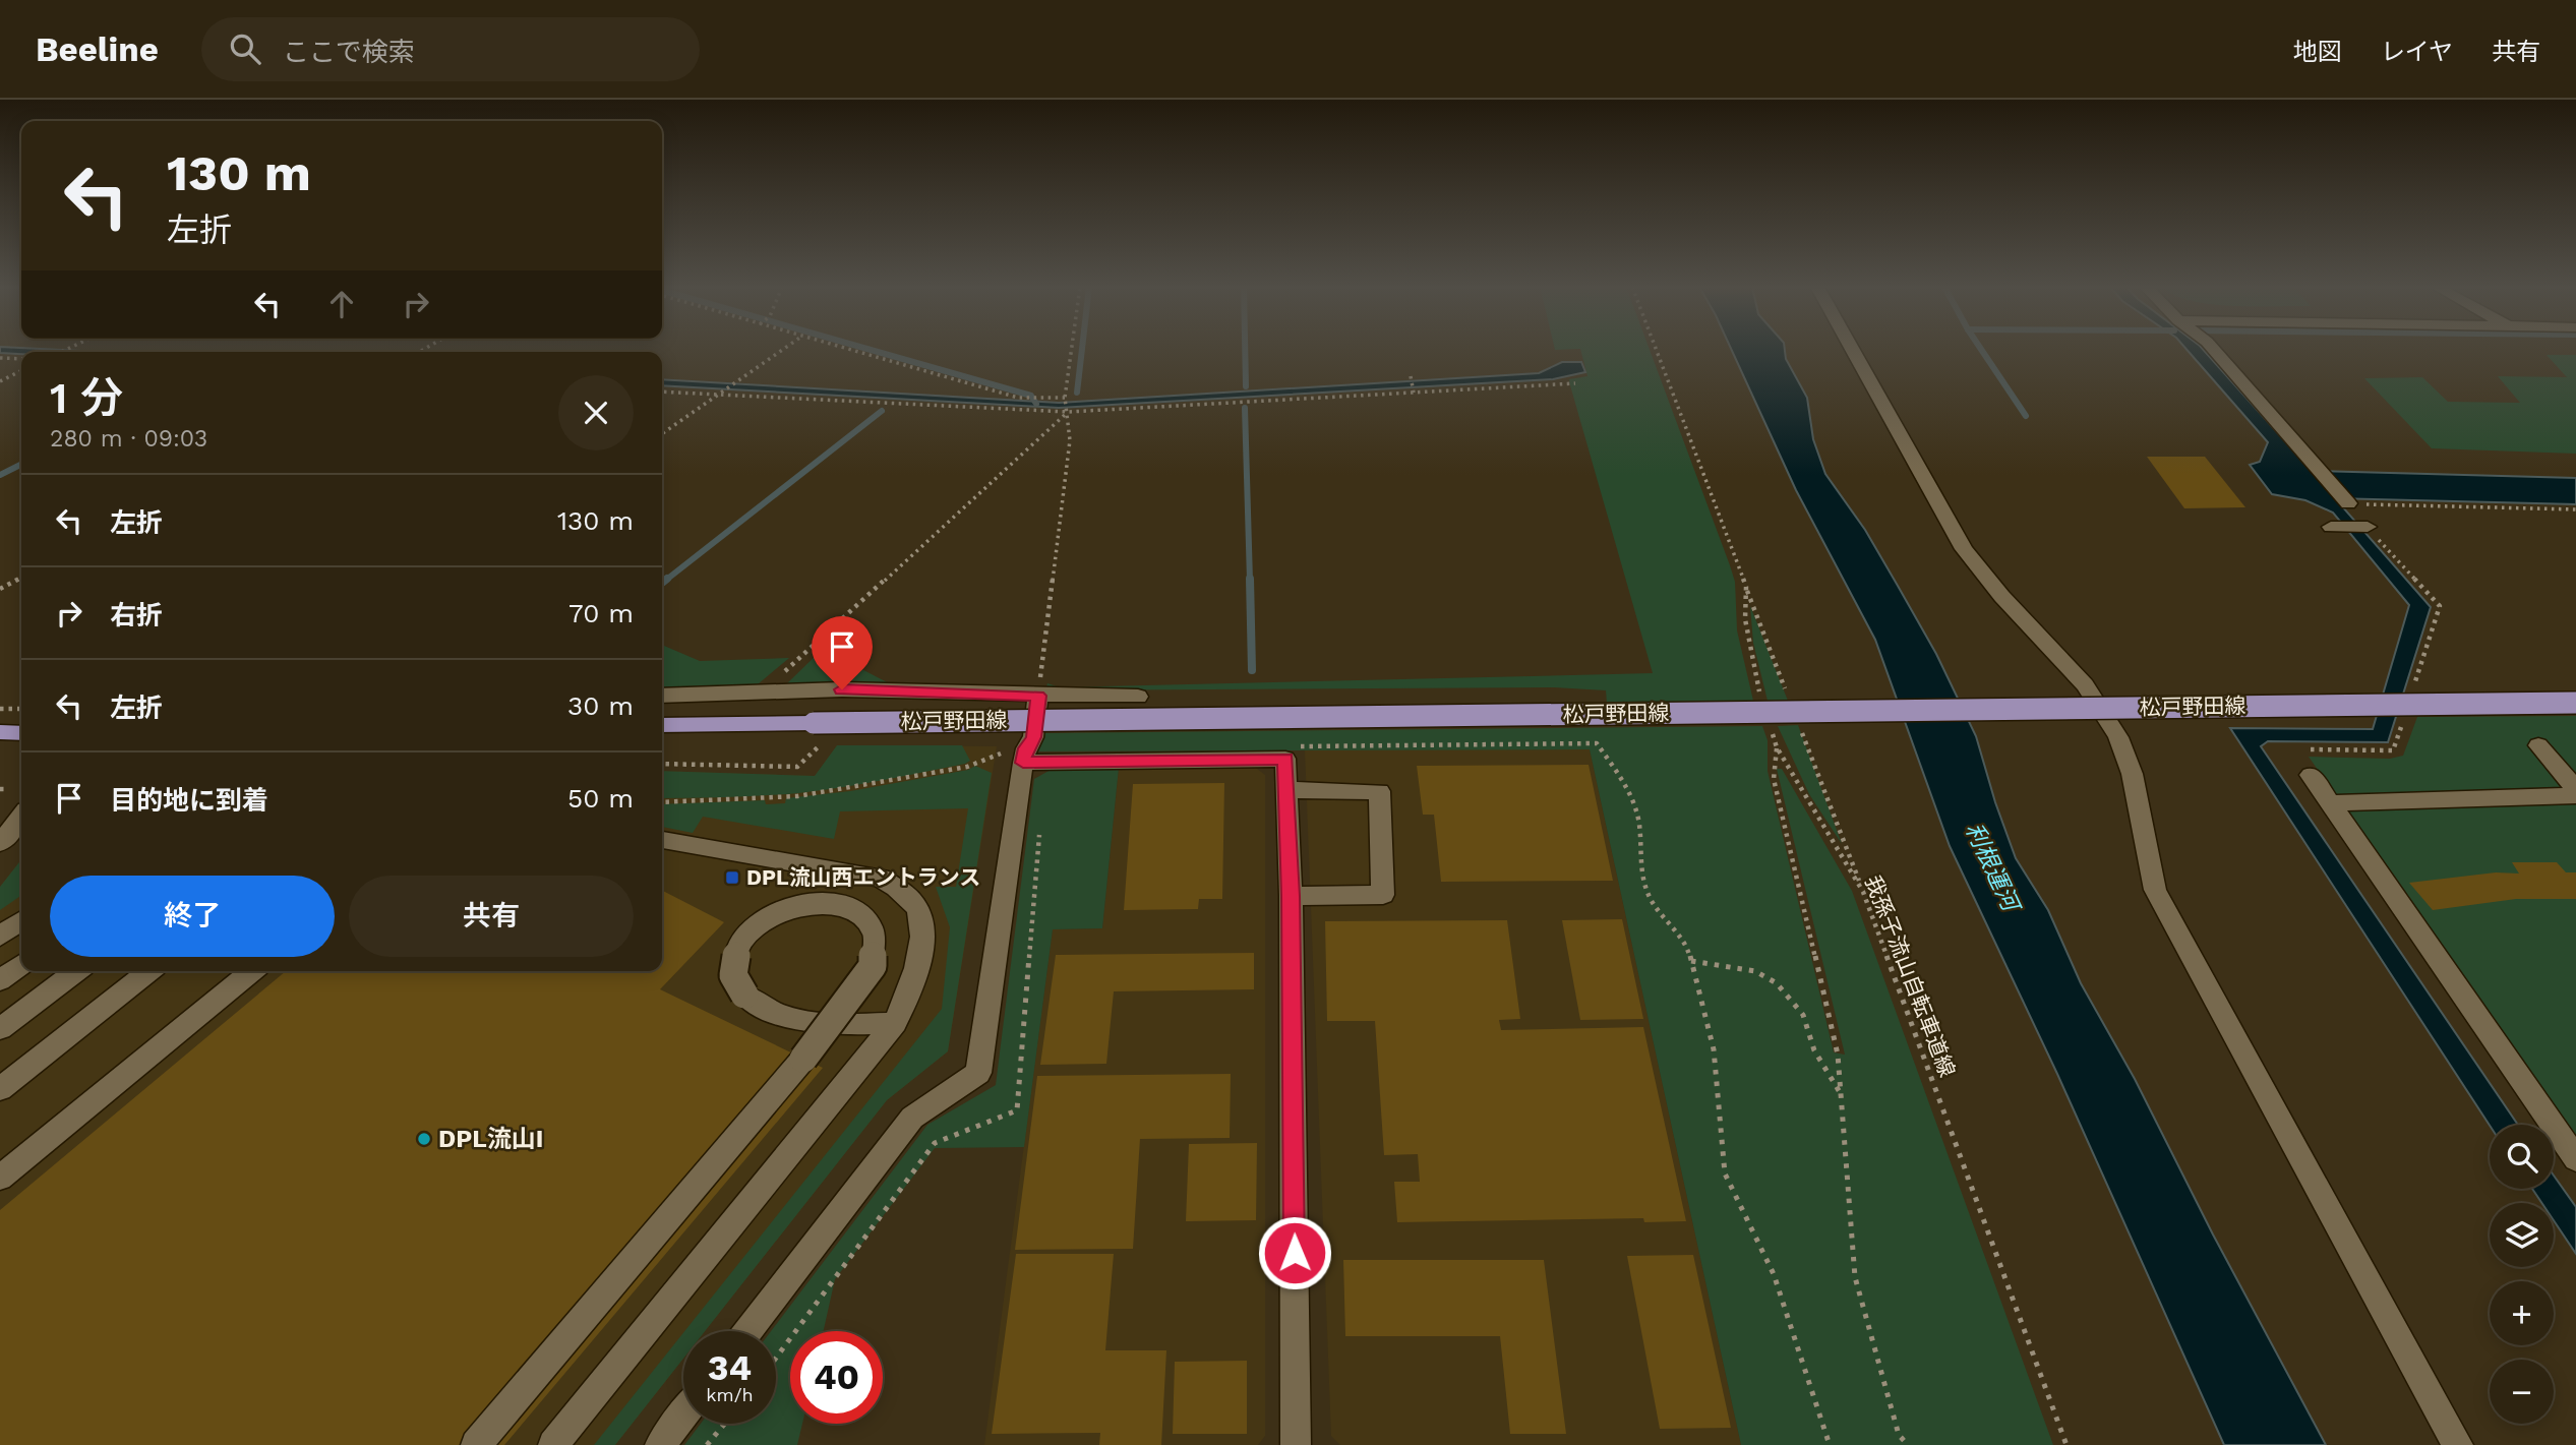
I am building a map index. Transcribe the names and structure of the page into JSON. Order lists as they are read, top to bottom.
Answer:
{
  "streets": {
    "main road": ["松戸野田線"],
    "path": ["我孫子流山自転車道線"]
  },
  "water": ["利根運河"],
  "places": {
    "transit": ["DPL流山西エントランス"],
    "other": ["DPL流山I"]
  },
  "page": {
    "header": "Beeline",
    "search": "ここで検索",
    "nav": ["地図", "レイヤ", "共有"],
    "turn": ["130 m", "左折"],
    "heading": ["1 分", "280 m · 09:03"],
    "list": [
      {
        "name": "左折",
        "value": "130 m"
      },
      {
        "name": "右折",
        "value": "70 m"
      },
      {
        "name": "左折",
        "value": "30 m"
      },
      {
        "name": "目的地に到着",
        "value": "50 m"
      }
    ],
    "buttons": ["終了", "共有"],
    "map_buttons": ["+", "−"],
    "speed": "34 km/h",
    "limit": "40"
  }
}
